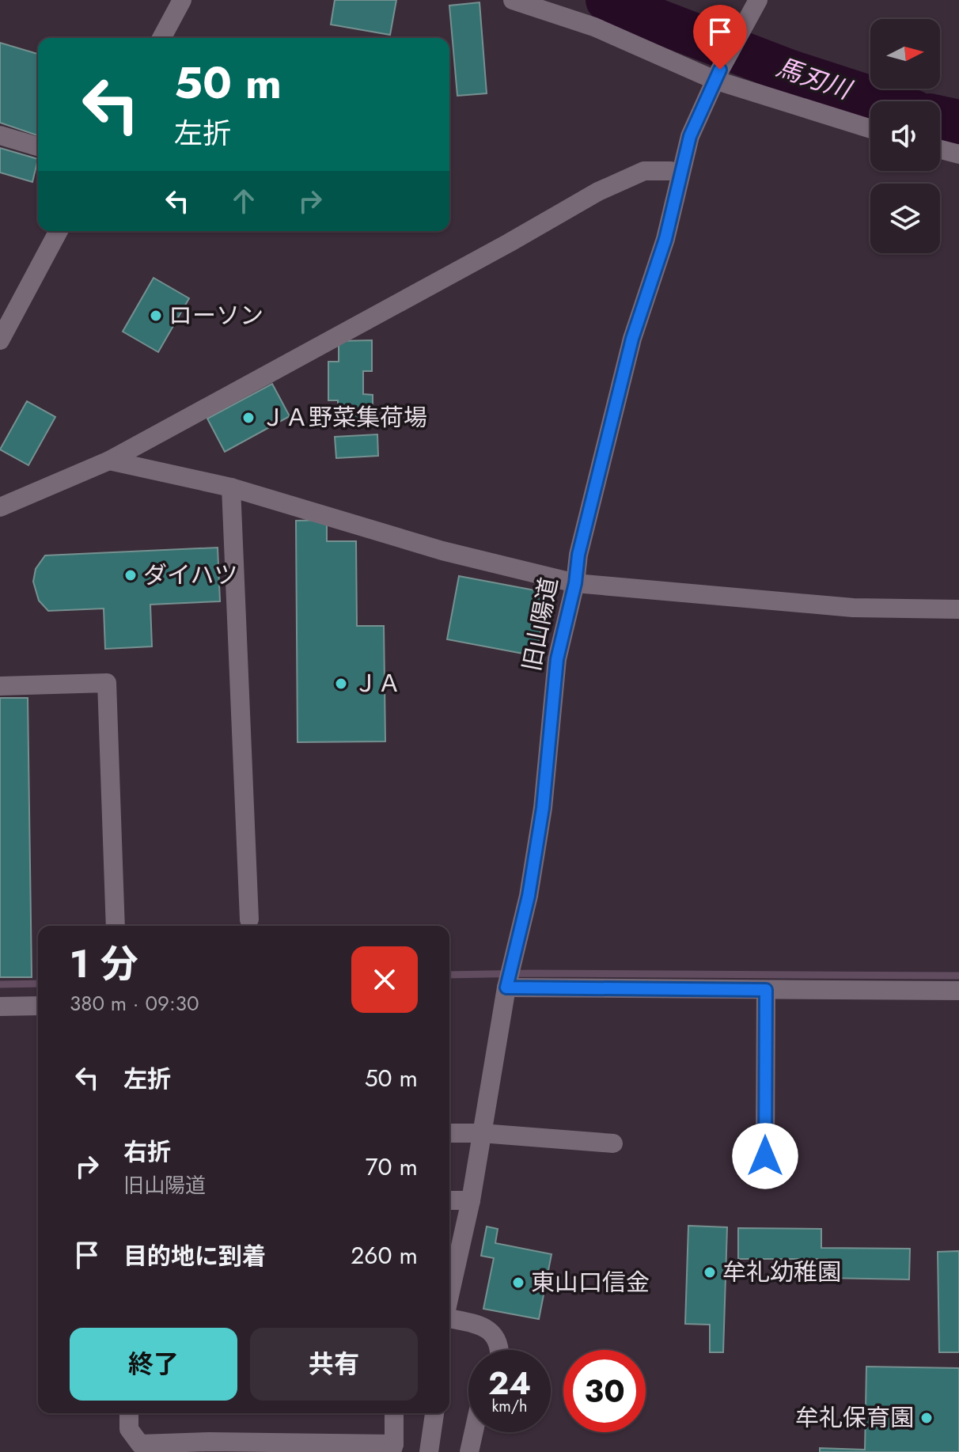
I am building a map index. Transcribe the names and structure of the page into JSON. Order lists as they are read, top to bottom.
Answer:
{
  "streets": {
    "street": ["旧山陽道"]
  },
  "water": ["馬刃川"],
  "places": [
    "ローソン",
    "ＪＡ野菜集荷場",
    "ダイハツ",
    "ＪＡ",
    "牟礼幼稚園",
    "東山口信金",
    "牟礼保育園"
  ],
  "north": "right",
  "page": {
    "turn": ["50 m", "左折"],
    "heading": ["1 分", "380 m · 09:30"],
    "list": [
      {
        "name": "左折",
        "value": "50 m"
      },
      {
        "name": "右折",
        "note": "旧山陽道",
        "value": "70 m"
      },
      {
        "name": "目的地に到着",
        "value": "260 m"
      }
    ],
    "buttons": ["終了", "共有"],
    "speed": "24 km/h",
    "limit": "30"
  }
}
